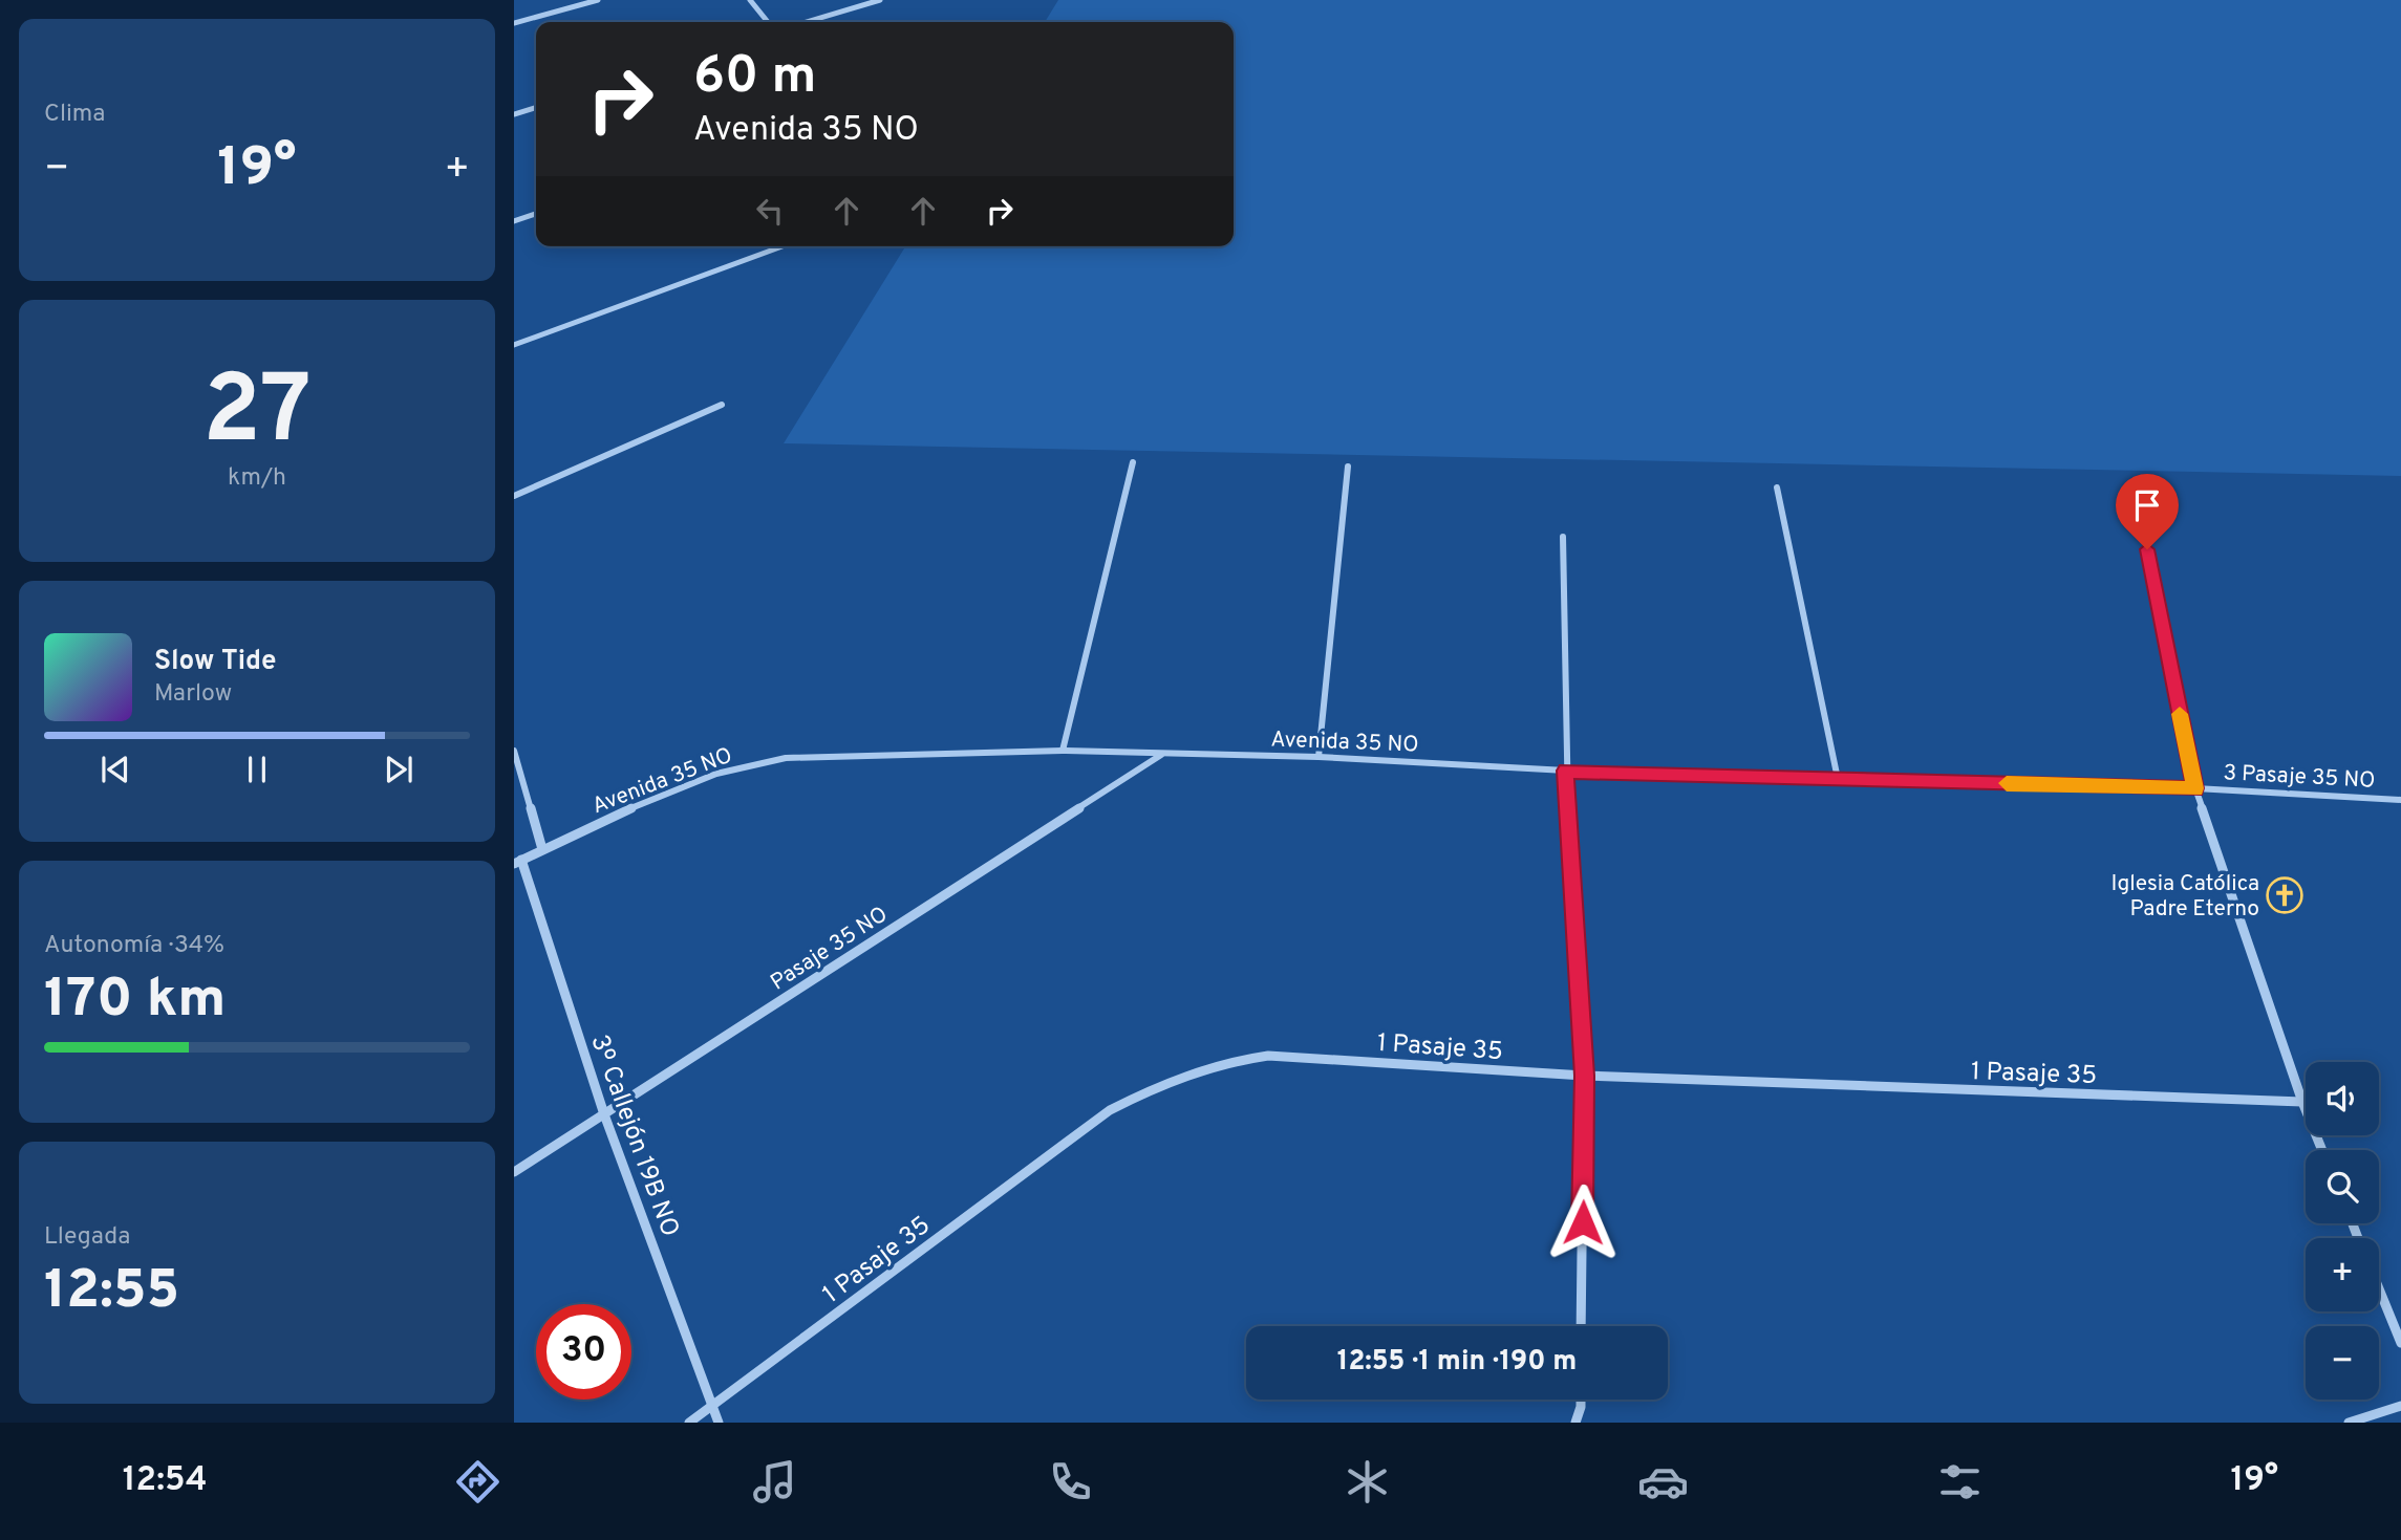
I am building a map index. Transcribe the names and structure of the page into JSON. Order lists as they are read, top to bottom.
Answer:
{
  "streets": {
    "street": [
      "Avenida 35 NO",
      "3 Pasaje 35 NO",
      "Pasaje 35 NO",
      "1 Pasaje 35",
      "3º Callejón 19B NO"
    ]
  },
  "crossings": [
    ["Avenida 35 NO", "3 Pasaje 35 NO"],
    ["Avenida 35 NO", "Pasaje 35 NO"],
    ["Avenida 35 NO", "3º Callejón 19B NO"],
    ["Pasaje 35 NO", "3º Callejón 19B NO"],
    ["1 Pasaje 35", "3º Callejón 19B NO"]
  ],
  "places": {
    "church": ["Iglesia Católica Padre Eterno"]
  },
  "page": {
    "tile": [
      "Clima",
      ["27", "km/h"],
      ["Autonomía · 34%", "170 km"],
      ["Llegada", "12:55"]
    ],
    "turn": ["60 m", "Avenida 35 NO"],
    "heat": ["−", "19°", "+"],
    "song": ["Slow Tide", "Marlow"],
    "map_buttons": ["+", "−"],
    "limit": "30",
    "trip": "12:55 · 1 min · 190 m",
    "tabs": ["12:54", "19°"]
  }
}
